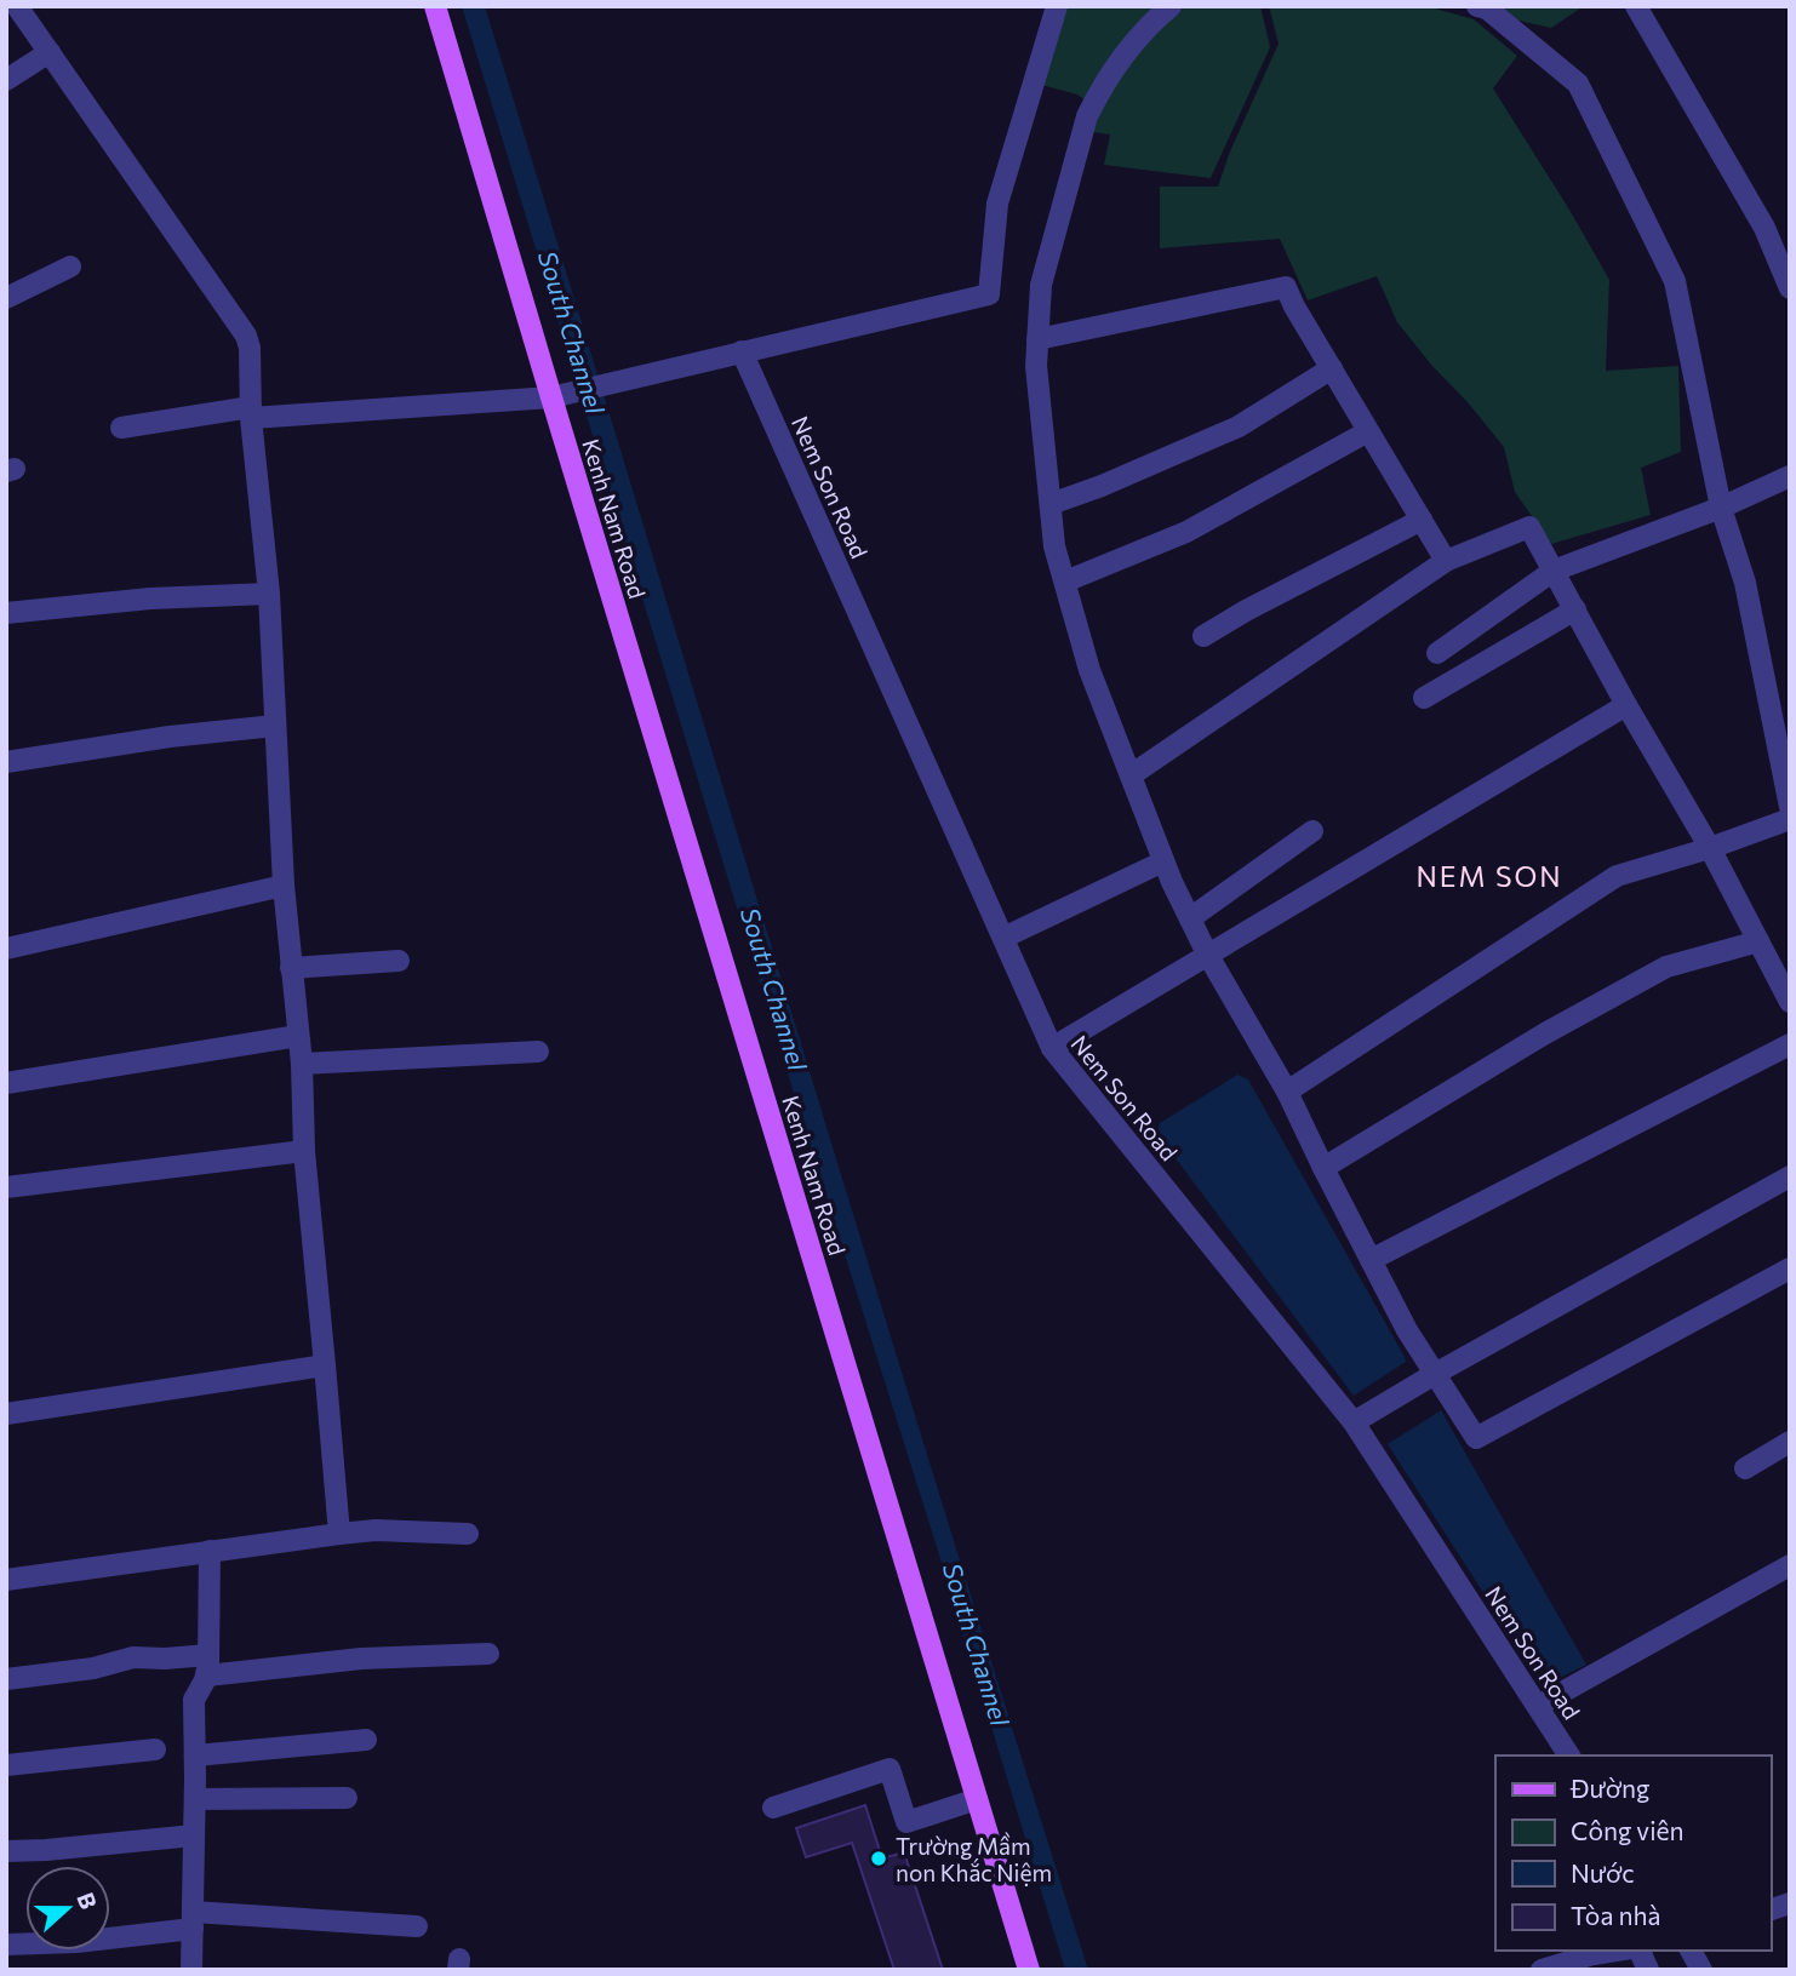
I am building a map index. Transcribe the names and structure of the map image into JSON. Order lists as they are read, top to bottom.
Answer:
{
  "streets": {
    "main road": ["Kenh Nam Road"],
    "street": ["Nem Son Road"]
  },
  "districts": ["NEM SON"],
  "water": ["South Channel"],
  "places": ["Trường Mầm non Khắc Niệm"],
  "legend": [
    "Đường",
    "Công viên",
    "Nước",
    "Tòa nhà"
  ],
  "north": "right"
}
